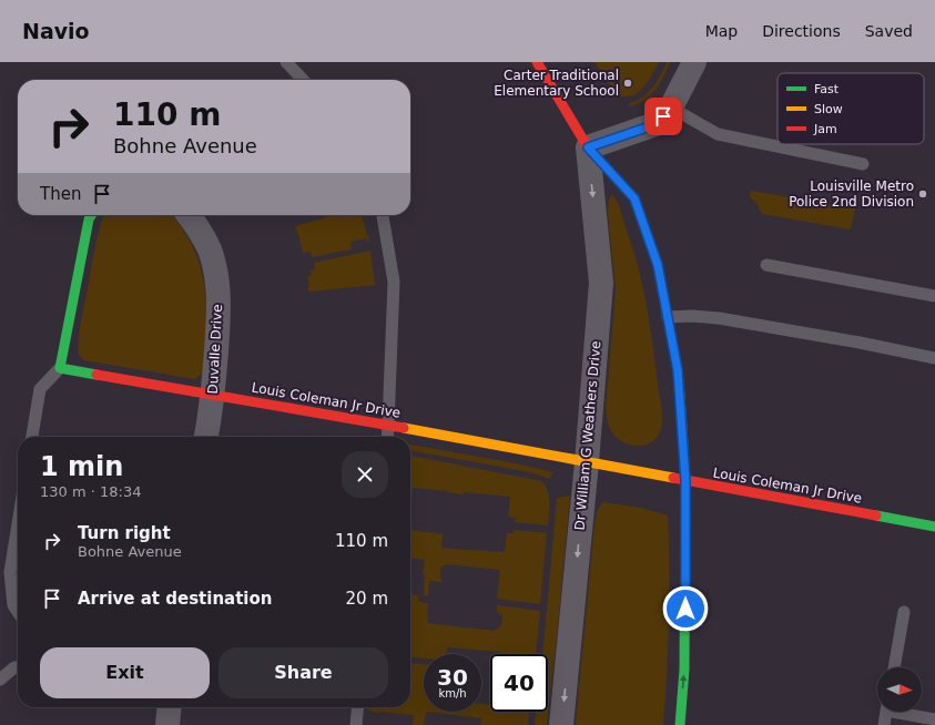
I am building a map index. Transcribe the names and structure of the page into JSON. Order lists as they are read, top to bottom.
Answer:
{
  "streets": {
    "street": ["Duvalle Drive", "Louis Coleman Jr Drive", "Dr William G Weathers Drive"]
  },
  "crossings": [
    ["Duvalle Drive", "Louis Coleman Jr Drive"],
    ["Louis Coleman Jr Drive", "Dr William G Weathers Drive"]
  ],
  "places": ["Carter Traditional Elementary School", "Louisville Metro Police 2nd Division"],
  "legend": ["Fast", "Slow", "Jam"],
  "north": "right",
  "page": {
    "header": "Navio",
    "nav": ["Map", "Directions", "Saved"],
    "turn": ["110 m", "Bohne Avenue"],
    "then": "Then",
    "heading": ["1 min", "130 m · 18:34"],
    "list": [
      {
        "name": "Turn right",
        "note": "Bohne Avenue",
        "value": "110 m"
      },
      {
        "name": "Arrive at destination",
        "value": "20 m"
      }
    ],
    "buttons": ["Exit", "Share"],
    "speed": "30 km/h",
    "limit": "40"
  }
}
